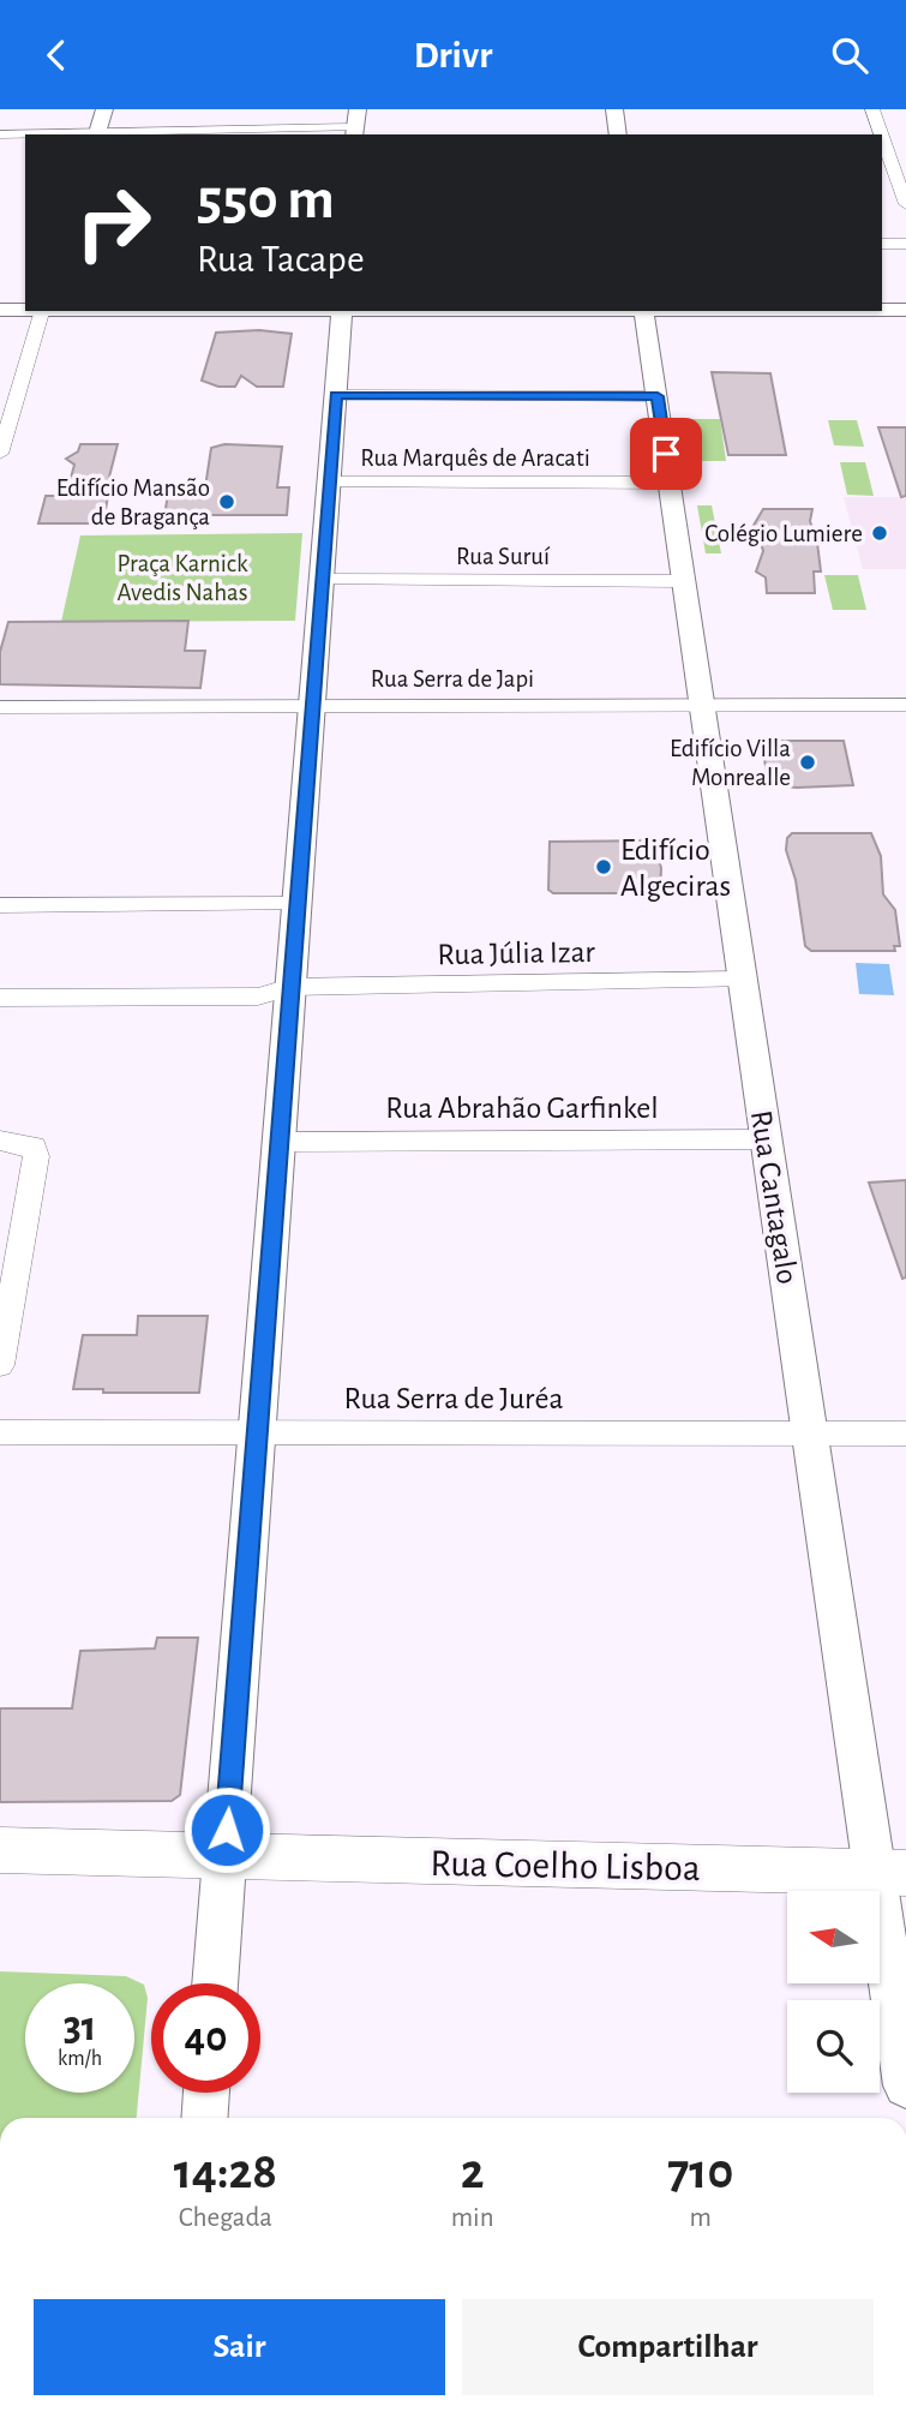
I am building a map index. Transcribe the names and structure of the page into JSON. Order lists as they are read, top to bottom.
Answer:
{
  "streets": {
    "main road": ["Rua Coelho Lisboa"],
    "street": [
      "Rua Marquês de Aracati",
      "Rua Suruí",
      "Rua Serra de Japi",
      "Rua Júlia Izar",
      "Rua Abrahão Garfinkel",
      "Rua Cantagalo",
      "Rua Serra de Juréa"
    ]
  },
  "crossings": [
    ["Rua Marquês de Aracati", "Rua Cantagalo"],
    ["Rua Suruí", "Rua Cantagalo"],
    ["Rua Serra de Japi", "Rua Cantagalo"],
    ["Rua Júlia Izar", "Rua Cantagalo"],
    ["Rua Abrahão Garfinkel", "Rua Cantagalo"],
    ["Rua Cantagalo", "Rua Serra de Juréa"],
    ["Rua Cantagalo", "Rua Coelho Lisboa"]
  ],
  "parks": ["Praça Karnick Avedis Nahas"],
  "places": [
    "Edifício Mansão de Bragança",
    "Colégio Lumiere",
    "Edifício Villa Monrealle",
    "Edifício Algeciras"
  ],
  "north": "left",
  "page": {
    "header": "Drivr",
    "turn": ["550 m", "Rua Tacape"],
    "speed": "31 km/h",
    "limit": "40",
    "eta": [
      "14:28",
      "Chegada",
      "2",
      "min",
      "710",
      "m"
    ],
    "buttons": ["Sair", "Compartilhar"]
  }
}
